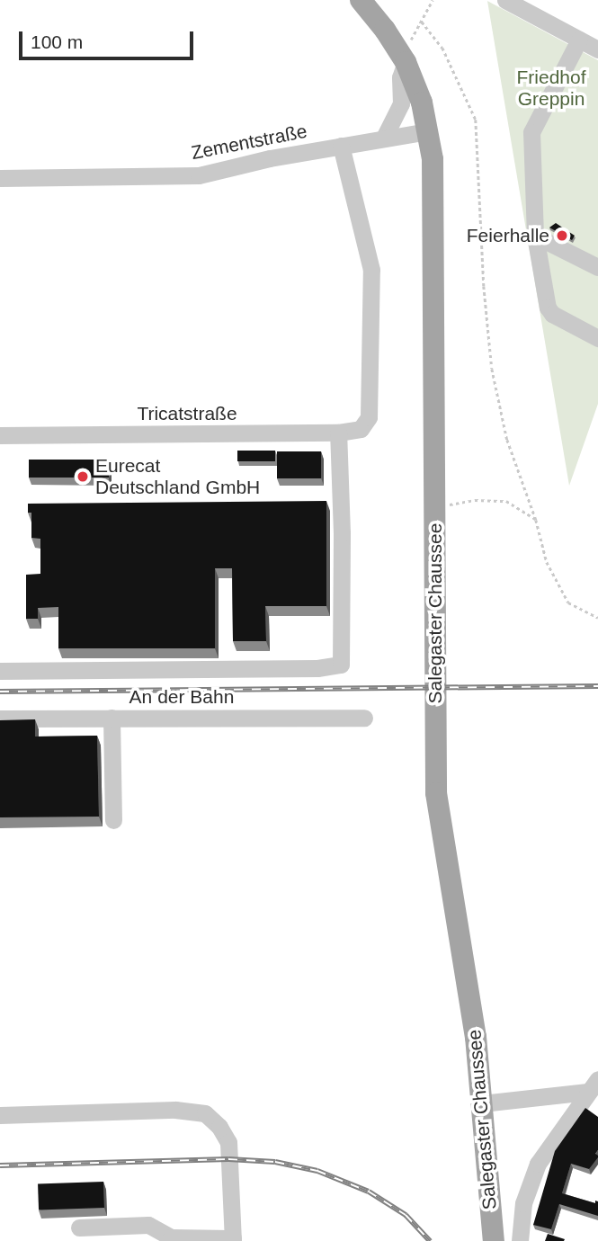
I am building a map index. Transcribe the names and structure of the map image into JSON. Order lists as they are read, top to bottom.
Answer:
{
  "streets": {
    "main road": ["Salegaster Chaussee"],
    "street": ["Zementstraße", "Tricatstraße", "An der Bahn"]
  },
  "crossings": [
    ["Zementstraße", "Tricatstraße"],
    ["Zementstraße", "Salegaster Chaussee"]
  ],
  "parks": ["Friedhof Greppin"],
  "places": ["Feierhalle", "Eurecat Deutschland GmbH"],
  "scale_bar": "100 m"
}
